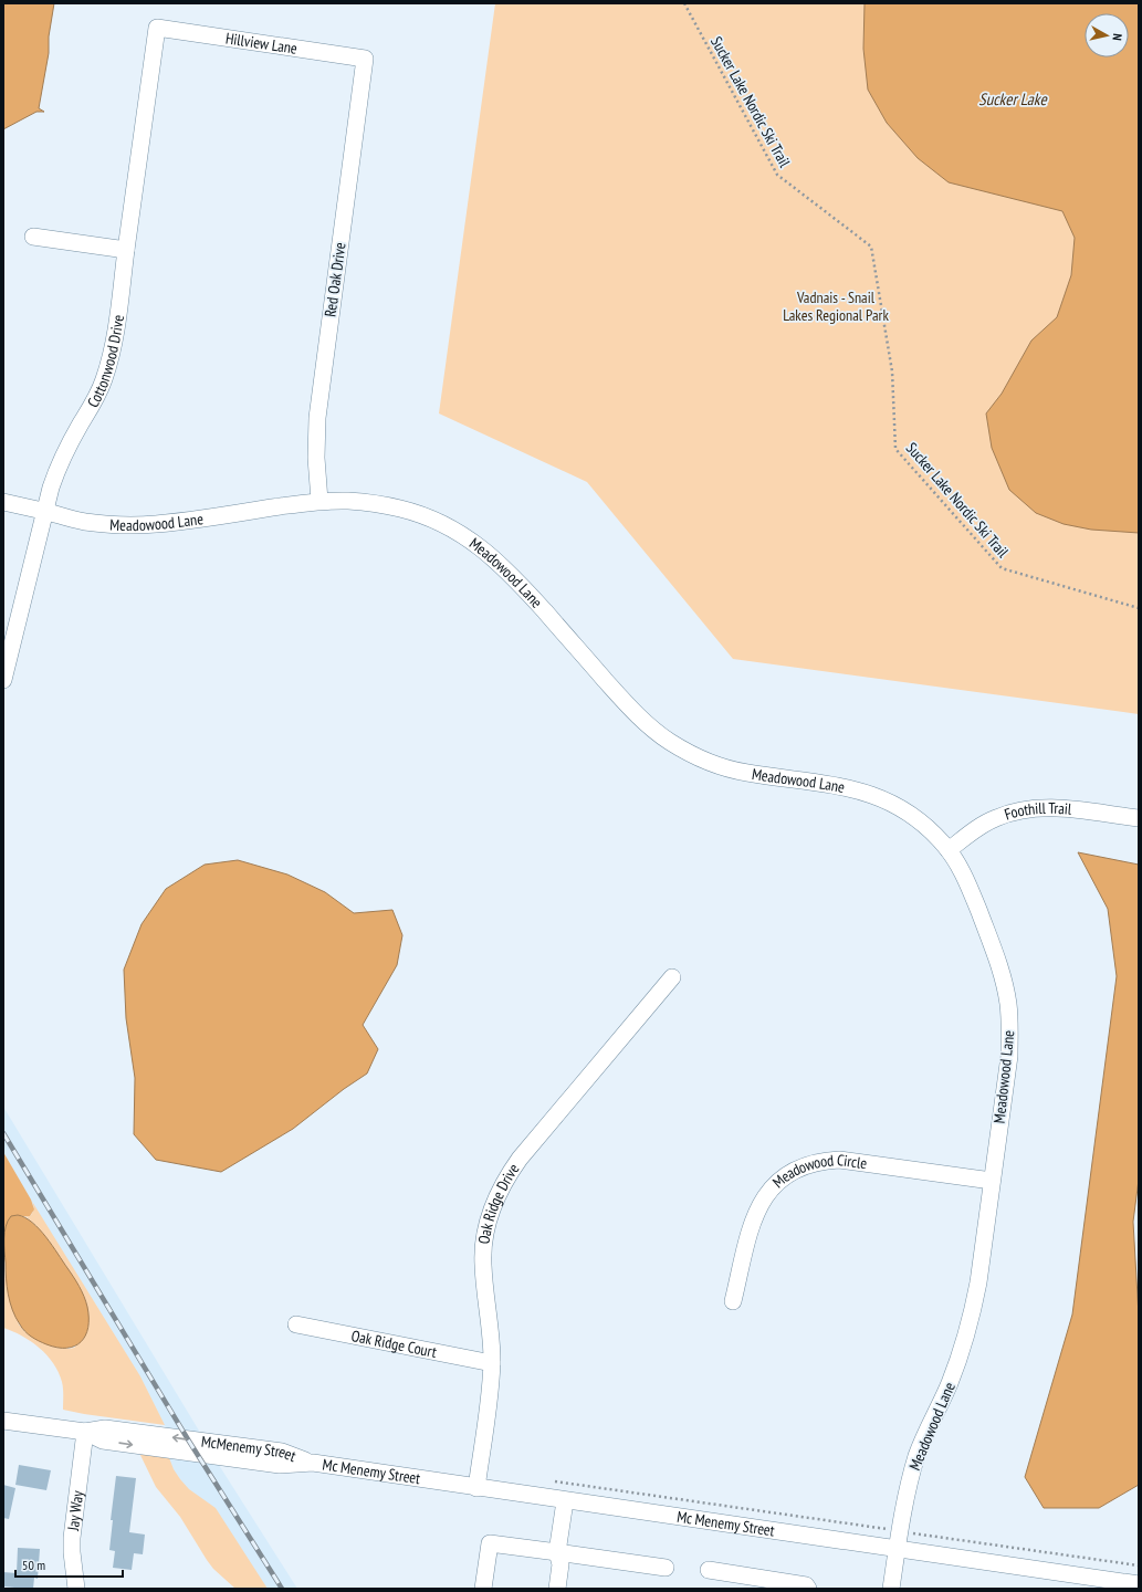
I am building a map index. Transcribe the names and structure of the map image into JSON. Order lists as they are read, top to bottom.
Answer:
{
  "streets": {
    "street": [
      "Hillview Lane",
      "Red Oak Drive",
      "Cottonwood Drive",
      "Meadowood Lane",
      "Foothill Trail",
      "Meadowood Circle",
      "Oak Ridge Drive",
      "Oak Ridge Court",
      "McMenemy Street",
      "Mc Menemy Street",
      "Jay Way"
    ],
    "path": ["Sucker Lake Nordic Ski Trail"]
  },
  "crossings": [
    ["Hillview Lane", "Red Oak Drive"],
    ["Hillview Lane", "Cottonwood Drive"],
    ["Red Oak Drive", "Meadowood Lane"],
    ["Cottonwood Drive", "Meadowood Lane"],
    ["Meadowood Lane", "Foothill Trail"],
    ["Meadowood Lane", "Meadowood Circle"],
    ["Meadowood Lane", "Mc Menemy Street"],
    ["Oak Ridge Drive", "Oak Ridge Court"],
    ["Oak Ridge Drive", "Mc Menemy Street"],
    ["McMenemy Street", "Mc Menemy Street"],
    ["McMenemy Street", "Jay Way"]
  ],
  "water": ["Sucker Lake"],
  "parks": ["Vadnais - Snail Lakes Regional Park"],
  "scale_bar": "50 m",
  "north": "right"
}
